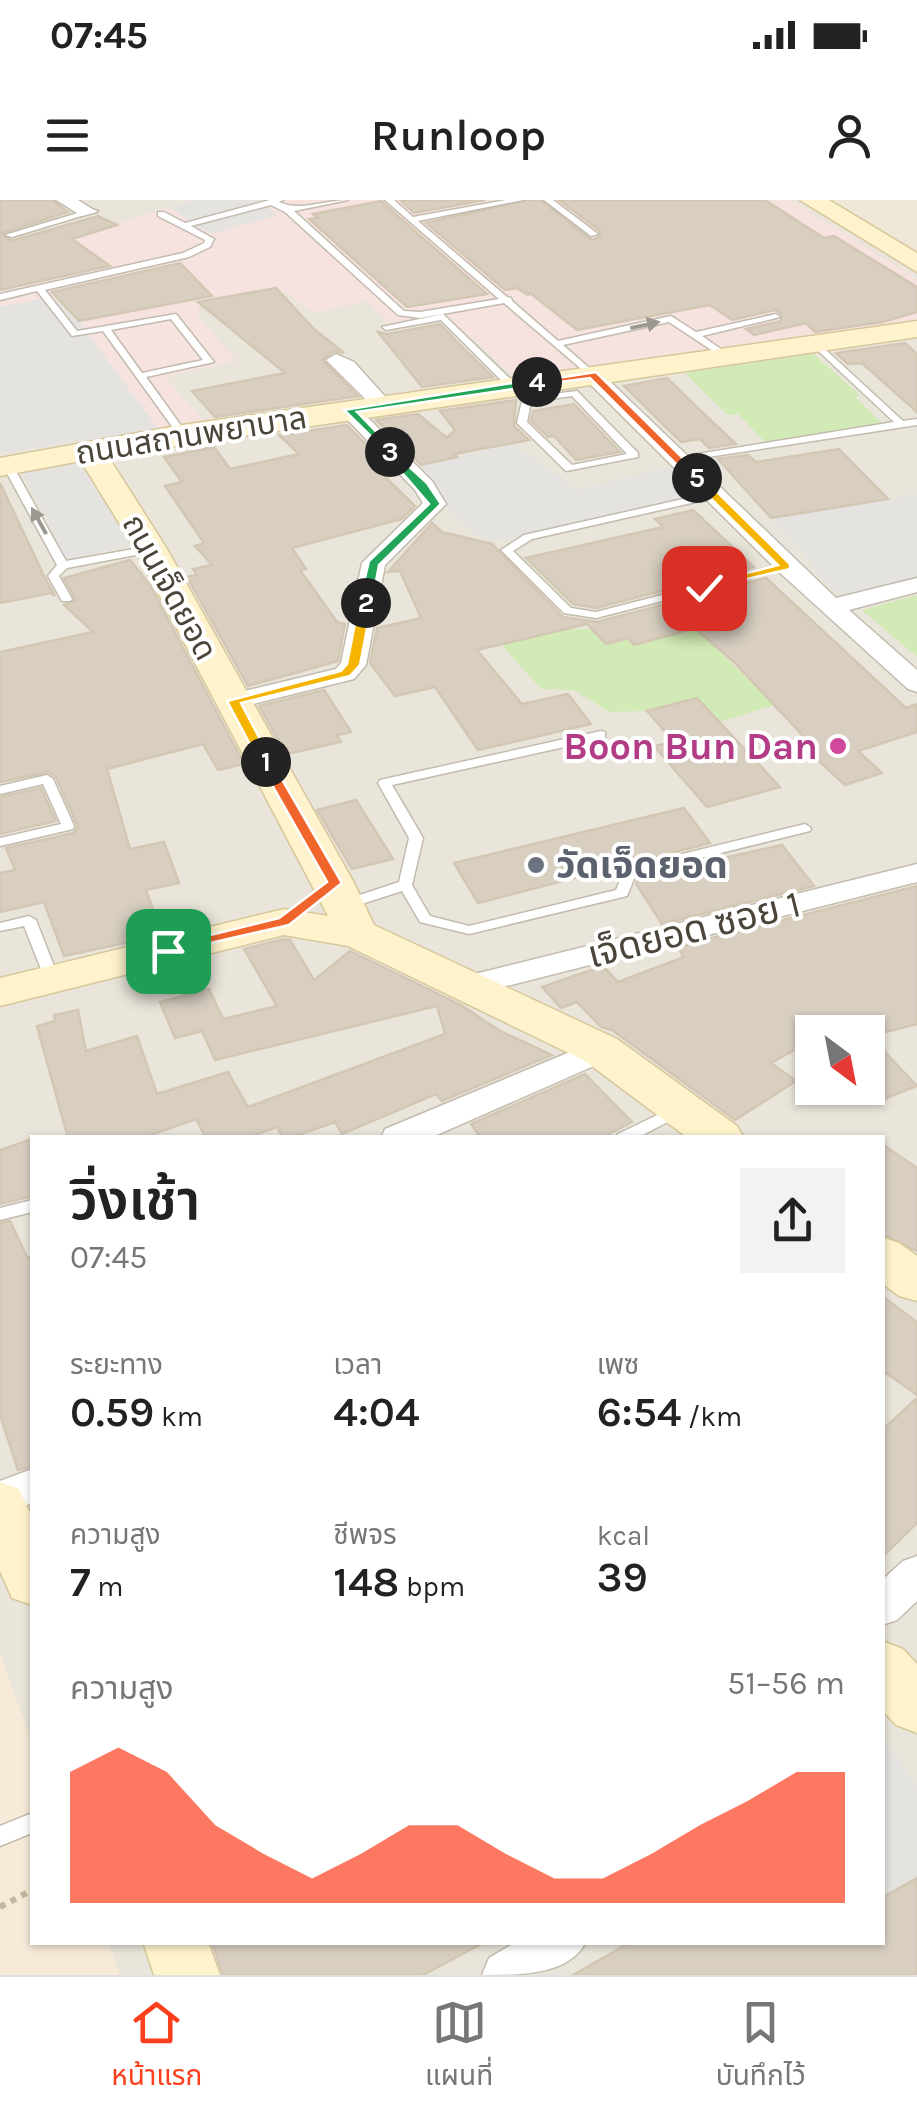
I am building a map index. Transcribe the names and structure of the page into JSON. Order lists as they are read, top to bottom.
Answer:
{
  "streets": {
    "street": ["ถนนสถานพยาบาล", "ถนนเจ็ดยอด", "เจ็ดยอด ซอย 1"]
  },
  "crossings": [
    ["ถนนสถานพยาบาล", "ถนนเจ็ดยอด"]
  ],
  "places": ["Boon Bun Dan", "วัดเจ็ดยอด"],
  "north": "bottom right",
  "page": {
    "status": "07:45",
    "header": "Runloop",
    "pins": [
      "4",
      "3",
      "5",
      "2",
      "1"
    ],
    "heading": ["วิ่งเช้า", "07:45"],
    "stats": [
      ["ระยะทาง", "0.59 km"],
      ["เวลา", "4:04"],
      ["เพซ", "6:54 /km"],
      ["ความสูง", "7 m"],
      ["ชีพจร", "148 bpm"],
      ["kcal", "39"]
    ],
    "chart": ["ความสูง", "51–56 m"],
    "tabs": ["หน้าแรก", "แผนที่", "บันทึกไว้"]
  }
}
